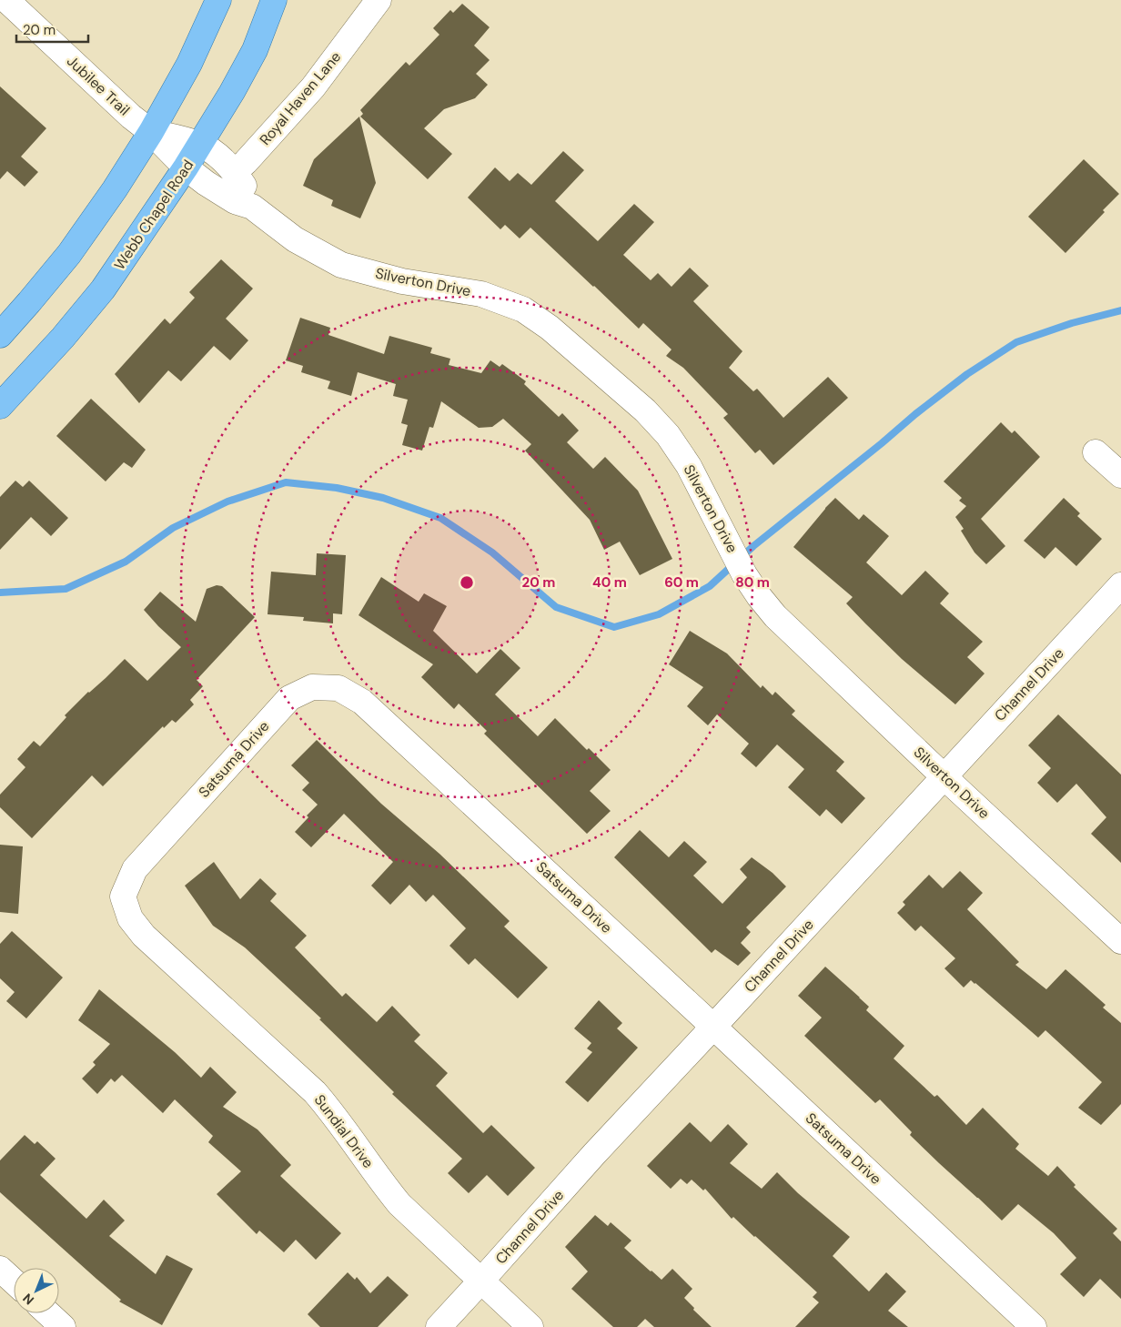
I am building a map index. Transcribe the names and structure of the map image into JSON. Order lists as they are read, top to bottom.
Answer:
{
  "streets": {
    "main road": ["Webb Chapel Road"],
    "street": [
      "Jubilee Trail",
      "Royal Haven Lane",
      "Silverton Drive",
      "Channel Drive",
      "Satsuma Drive",
      "Sundial Drive"
    ]
  },
  "crossings": [
    ["Jubilee Trail", "Silverton Drive"],
    ["Webb Chapel Road", "Silverton Drive"],
    ["Silverton Drive", "Channel Drive"],
    ["Channel Drive", "Satsuma Drive"],
    ["Channel Drive", "Sundial Drive"],
    ["Satsuma Drive", "Sundial Drive"]
  ],
  "scale_bar": "20 m",
  "north": "bottom left",
  "rings": [
    "20 m",
    "40 m",
    "60 m",
    "80 m"
  ]
}
